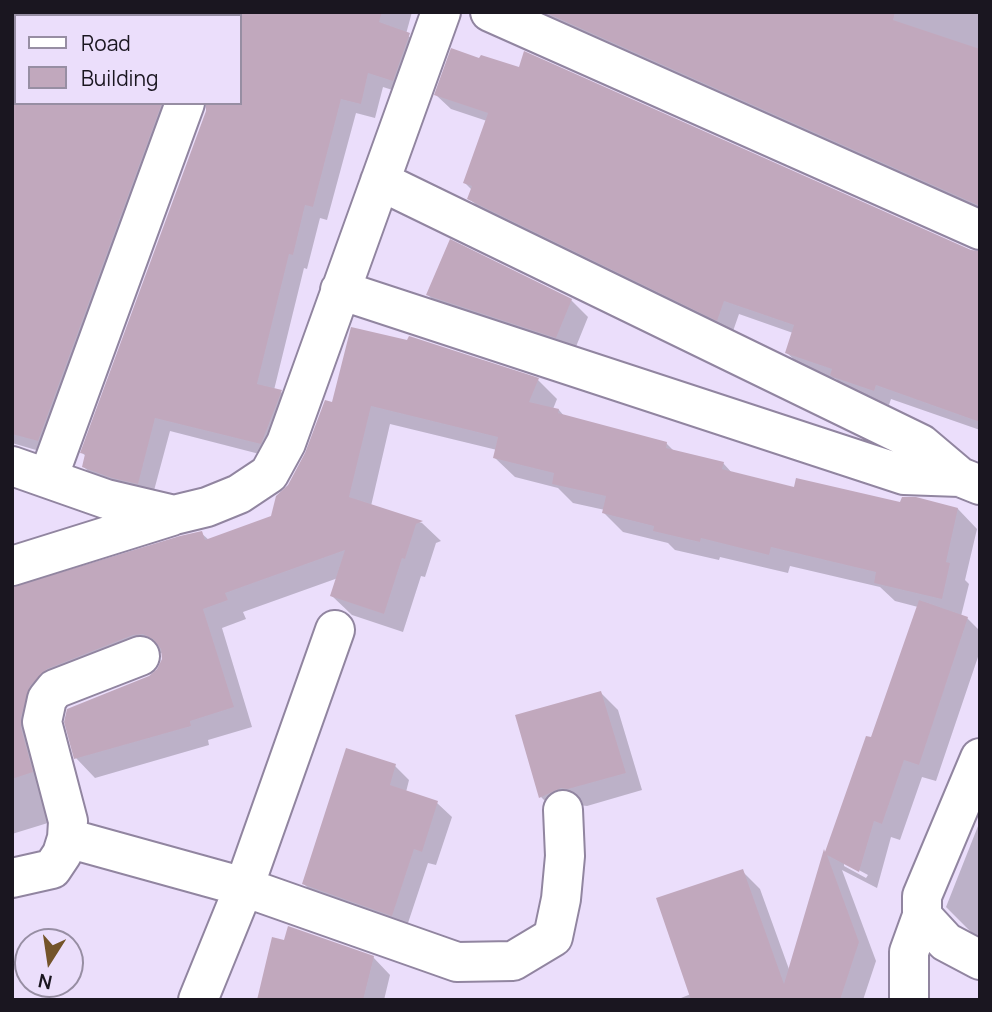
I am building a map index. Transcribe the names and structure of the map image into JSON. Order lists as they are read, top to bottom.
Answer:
{
  "legend": ["Road", "Building"],
  "north": "bottom"
}
